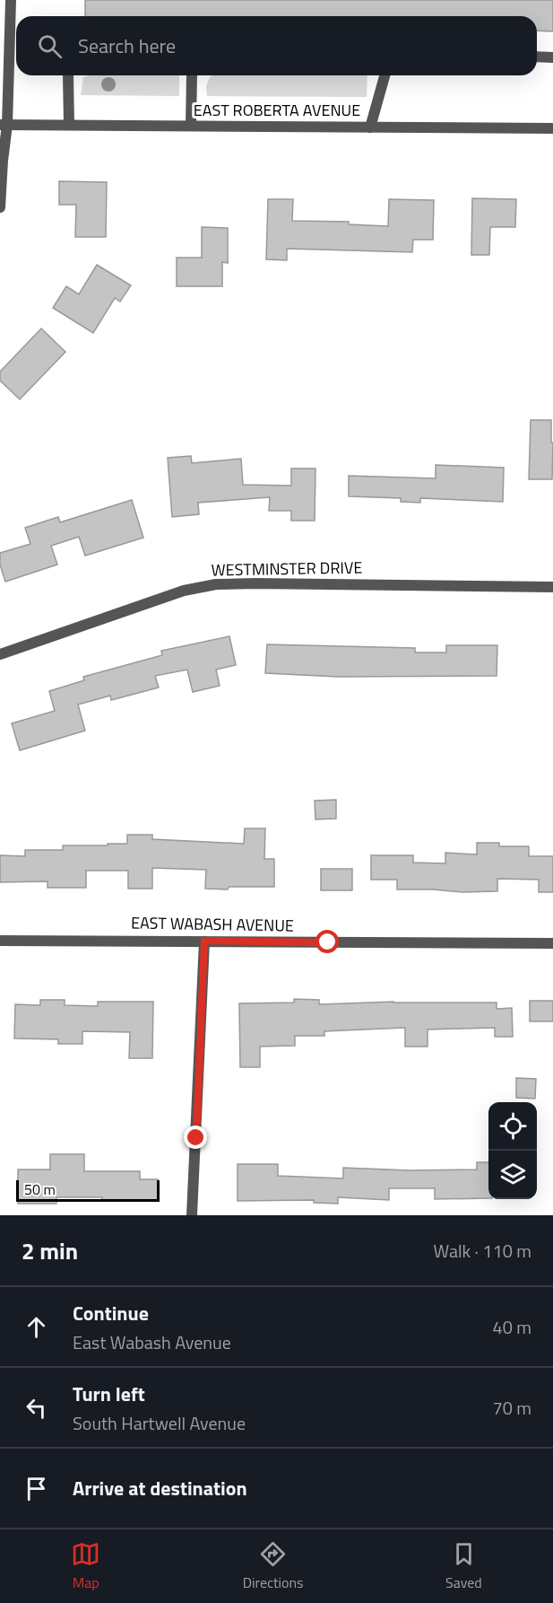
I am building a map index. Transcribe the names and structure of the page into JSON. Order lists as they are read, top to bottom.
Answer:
{
  "streets": {
    "street": ["EAST ROBERTA AVENUE", "WESTMINSTER DRIVE", "EAST WABASH AVENUE"]
  },
  "scale_bar": "50 m",
  "page": {
    "search": "Search here",
    "scale": "50 m",
    "heading": ["2 min", "Walk · 110 m"],
    "list": [
      ["Continue", "East Wabash Avenue", "40 m"],
      ["Turn left", "South Hartwell Avenue", "70 m"],
      "Arrive at destination"
    ],
    "nav": ["Map", "Directions", "Saved"]
  }
}
